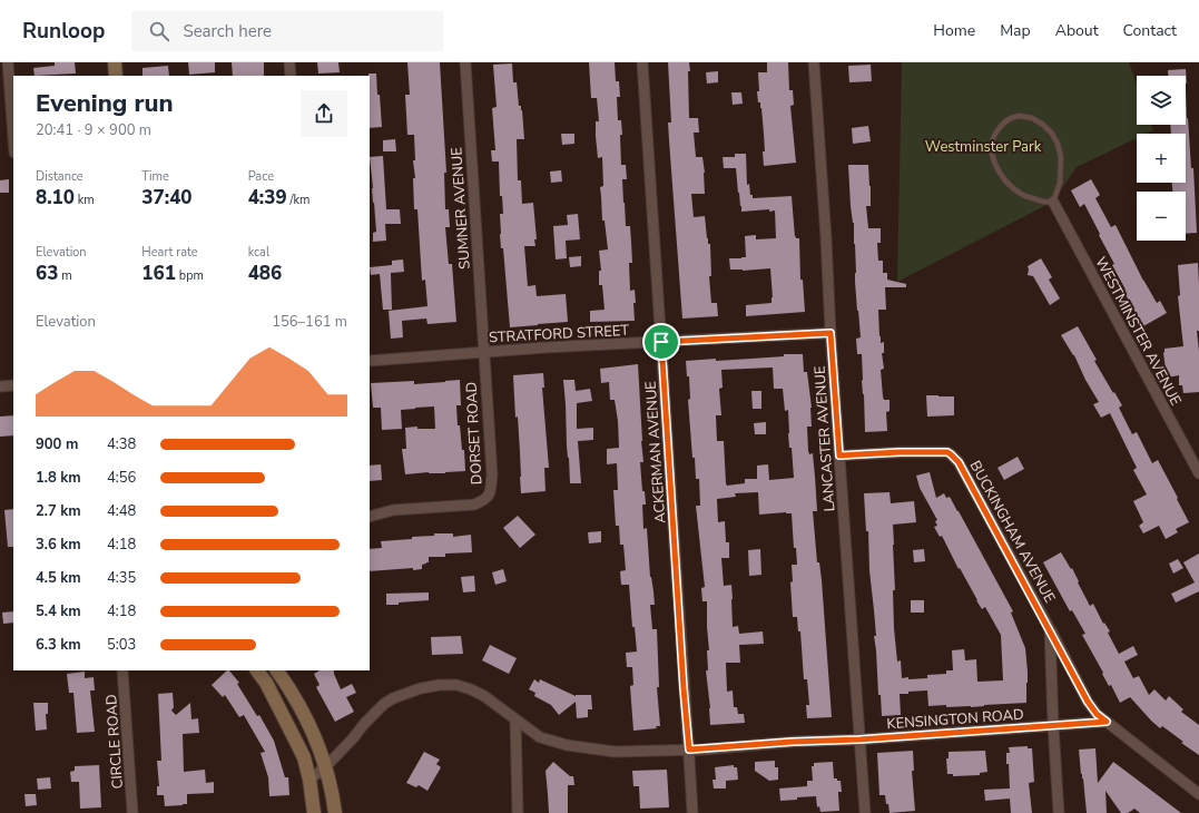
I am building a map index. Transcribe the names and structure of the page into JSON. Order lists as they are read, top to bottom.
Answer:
{
  "streets": {
    "street": [
      "SUMNER AVENUE",
      "WESTMINSTER AVENUE",
      "STRATFORD STREET",
      "DORSET ROAD",
      "LANCASTER AVENUE",
      "ACKERMAN AVENUE",
      "BUCKINGHAM AVENUE",
      "KENSINGTON ROAD",
      "CIRCLE ROAD"
    ]
  },
  "crossings": [
    ["SUMNER AVENUE", "STRATFORD STREET"],
    ["SUMNER AVENUE", "DORSET ROAD"],
    ["STRATFORD STREET", "DORSET ROAD"],
    ["STRATFORD STREET", "LANCASTER AVENUE"],
    ["STRATFORD STREET", "ACKERMAN AVENUE"],
    ["LANCASTER AVENUE", "BUCKINGHAM AVENUE"],
    ["LANCASTER AVENUE", "KENSINGTON ROAD"],
    ["ACKERMAN AVENUE", "KENSINGTON ROAD"],
    ["BUCKINGHAM AVENUE", "KENSINGTON ROAD"]
  ],
  "parks": ["Westminster Park"],
  "page": {
    "header": "Runloop",
    "search": "Search here",
    "nav": [
      "Home",
      "Map",
      "About",
      "Contact"
    ],
    "map_buttons": ["+", "−"],
    "heading": ["Evening run", "20:41 · 9 × 900 m"],
    "stats": [
      ["Distance", "8.10 km"],
      ["Time", "37:40"],
      ["Pace", "4:39 /km"],
      ["Elevation", "63 m"],
      ["Heart rate", "161 bpm"],
      ["kcal", "486"]
    ],
    "chart": ["Elevation", "156–161 m"],
    "list": [
      {
        "name": "900 m",
        "note": "4:38"
      },
      {
        "name": "1.8 km",
        "note": "4:56"
      },
      {
        "name": "2.7 km",
        "note": "4:48"
      },
      {
        "name": "3.6 km",
        "note": "4:18"
      },
      {
        "name": "4.5 km",
        "note": "4:35"
      },
      {
        "name": "5.4 km",
        "note": "4:18"
      },
      {
        "name": "6.3 km",
        "note": "5:03"
      }
    ]
  }
}
